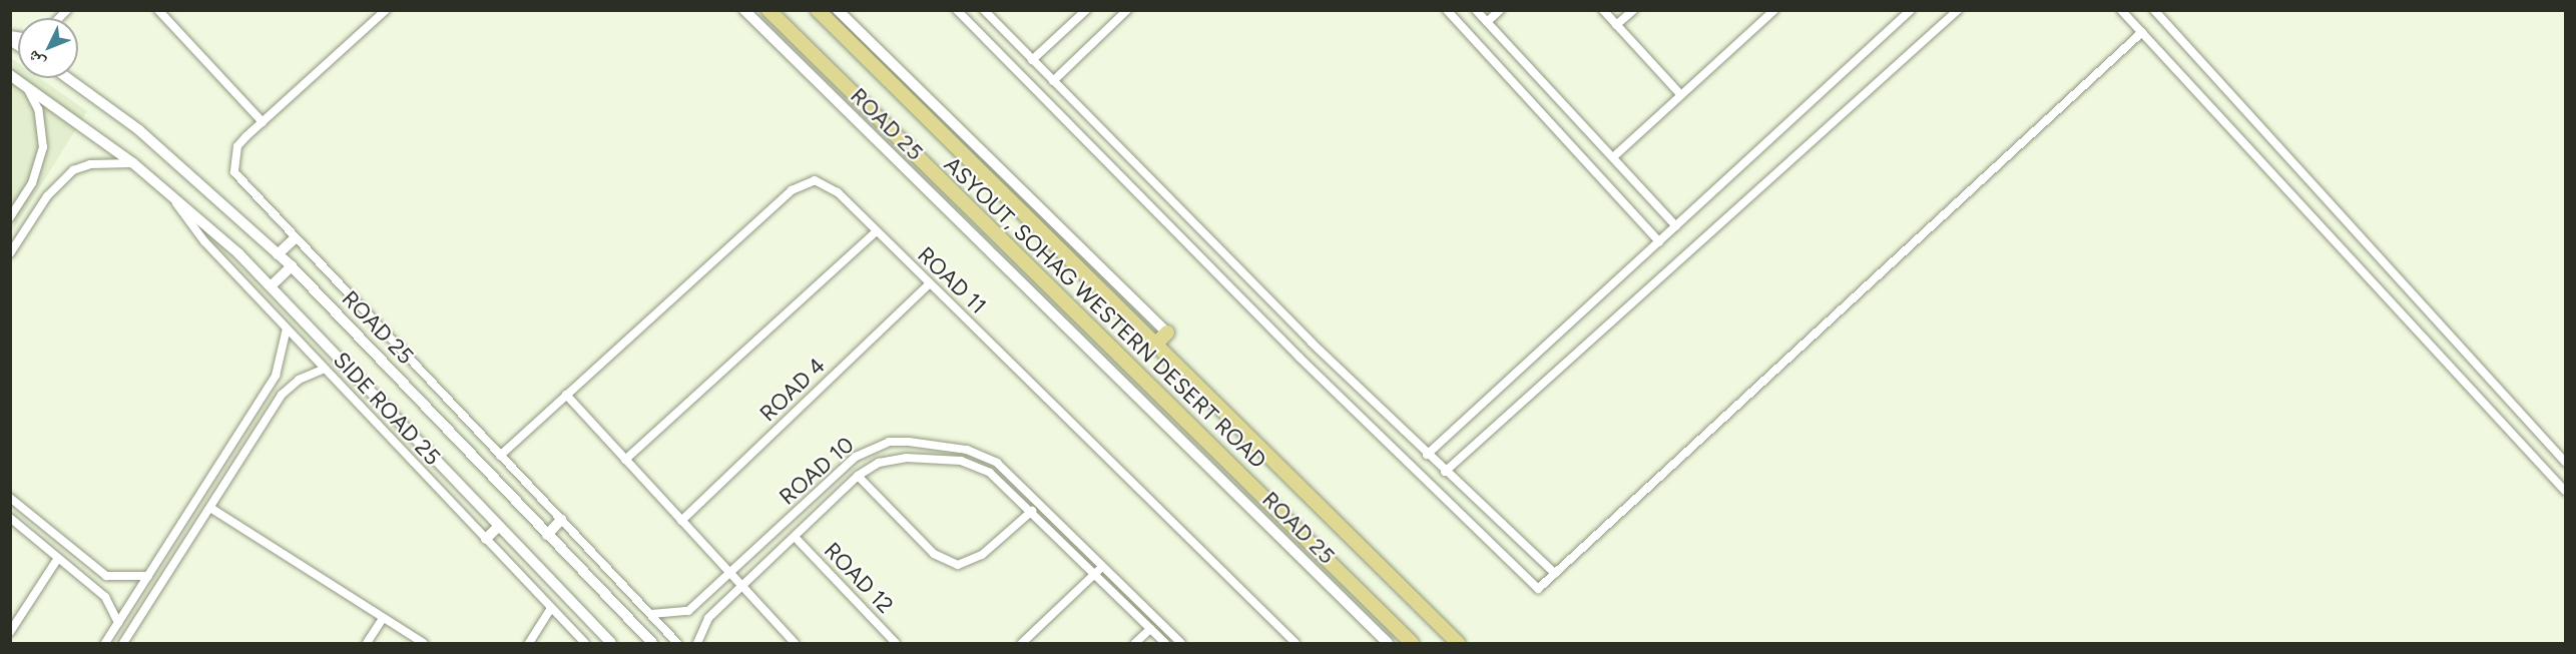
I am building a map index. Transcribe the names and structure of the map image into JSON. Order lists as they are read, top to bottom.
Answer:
{
  "streets": {
    "main road": ["ASYOUT, SOHAG WESTERN DESERT ROAD"],
    "street": [
      "ROAD 25",
      "ROAD 11",
      "ROAD 4",
      "SIDE ROAD 25",
      "ROAD 10",
      "ROAD 12"
    ]
  },
  "crossings": [
    ["ROAD 11", "ROAD 4"],
    ["ROAD 10", "ROAD 12"]
  ],
  "north": "bottom left"
}
